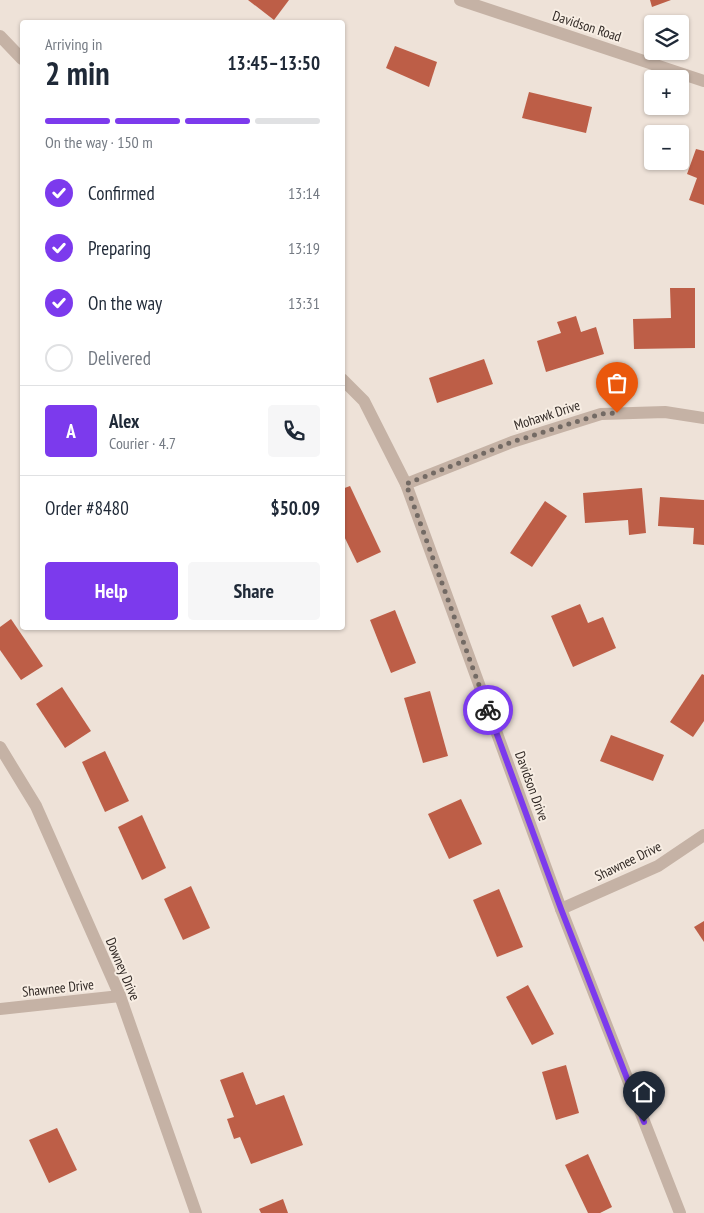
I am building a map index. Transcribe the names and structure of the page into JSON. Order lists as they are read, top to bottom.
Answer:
{
  "streets": {
    "street": [
      "Davidson Road",
      "Mohawk Drive",
      "Davidson Drive",
      "Shawnee Drive",
      "Downey Drive"
    ]
  },
  "crossings": [
    ["Mohawk Drive", "Davidson Drive"],
    ["Davidson Drive", "Shawnee Drive"],
    ["Shawnee Drive", "Downey Drive"]
  ],
  "page": {
    "map_buttons": ["+", "−"],
    "heading": ["2 min", "Arriving in", "13:45–13:50"],
    "panel": [
      "Alex",
      "Courier · 4.7",
      "Order #8480",
      "$50.09"
    ],
    "bar": "On the way · 150 m",
    "list": [
      ["Confirmed", "13:14"],
      ["Preparing", "13:19"],
      ["On the way", "13:31"],
      "Delivered"
    ],
    "round": "A",
    "buttons": ["Help", "Share"]
  }
}
